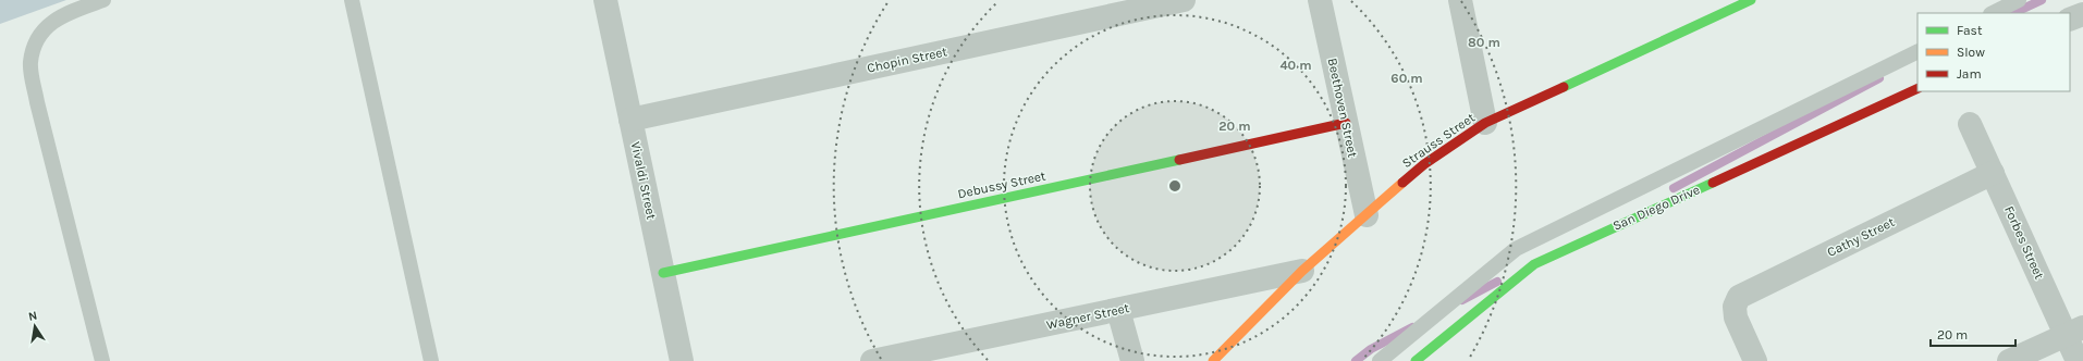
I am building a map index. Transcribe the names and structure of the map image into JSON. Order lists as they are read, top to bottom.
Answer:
{
  "streets": {
    "street": [
      "Chopin Street",
      "Beethoven Street",
      "Strauss Street",
      "Vivaldi Street",
      "Debussy Street",
      "San Diego Drive",
      "Cathy Street",
      "Forbes Street",
      "Wagner Street"
    ]
  },
  "crossings": [
    ["Chopin Street", "Vivaldi Street"],
    ["Beethoven Street", "Strauss Street"],
    ["Beethoven Street", "Debussy Street"],
    ["Strauss Street", "Wagner Street"],
    ["Vivaldi Street", "Debussy Street"],
    ["Cathy Street", "Forbes Street"]
  ],
  "legend": ["Fast", "Slow", "Jam"],
  "scale_bar": "20 m",
  "north": "top",
  "rings": [
    "80 m",
    "40 m",
    "60 m",
    "20 m"
  ]
}
